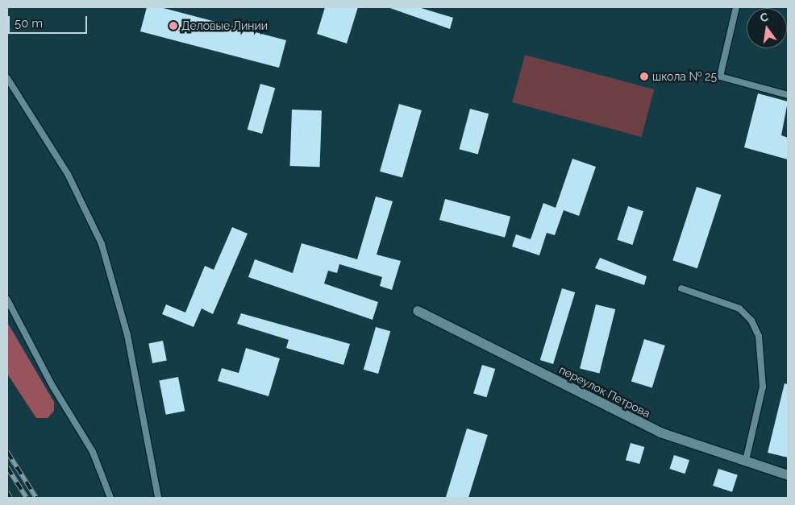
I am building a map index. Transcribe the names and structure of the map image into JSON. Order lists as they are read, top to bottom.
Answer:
{
  "streets": {
    "street": ["переулок Петрова"]
  },
  "places": ["Деловые Линии", "школа № 25"],
  "scale_bar": "50 m",
  "north": "top"
}
